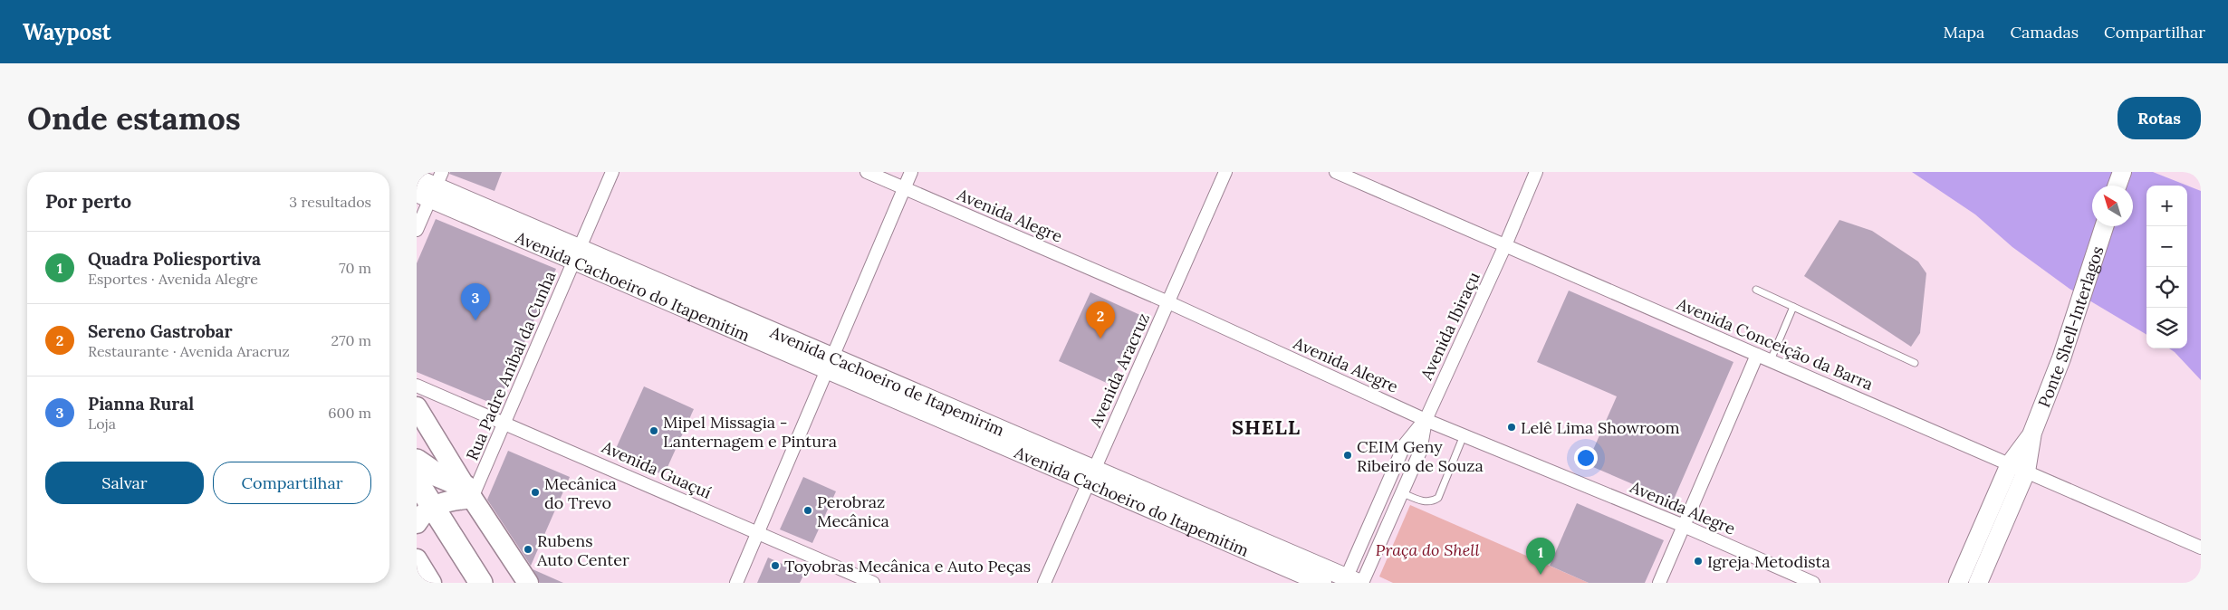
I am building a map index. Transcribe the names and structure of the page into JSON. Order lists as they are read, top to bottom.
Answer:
{
  "streets": {
    "street": [
      "Avenida Alegre",
      "Avenida Cachoeiro do Itapemitim",
      "Avenida Ibiraçu",
      "Ponte Shell-Interlagos",
      "Avenida Conceição da Barra",
      "Rua Padre Aníbal da Cunha",
      "Avenida Aracruz",
      "Avenida Cachoeiro de Itapemirim",
      "Avenida Guaçuí"
    ]
  },
  "crossings": [
    ["Avenida Alegre", "Avenida Ibiraçu"],
    ["Avenida Alegre", "Avenida Aracruz"],
    ["Avenida Cachoeiro do Itapemitim", "Avenida Aracruz"],
    ["Avenida Cachoeiro do Itapemitim", "Avenida Cachoeiro de Itapemirim"],
    ["Avenida Ibiraçu", "Avenida Conceição da Barra"],
    ["Avenida Ibiraçu", "Avenida Cachoeiro de Itapemirim"],
    ["Ponte Shell-Interlagos", "Avenida Conceição da Barra"],
    ["Rua Padre Aníbal da Cunha", "Avenida Cachoeiro de Itapemirim"],
    ["Rua Padre Aníbal da Cunha", "Avenida Guaçuí"],
    ["Avenida Aracruz", "Avenida Cachoeiro de Itapemirim"]
  ],
  "districts": ["SHELL"],
  "parks": ["Praça do Shell"],
  "places": [
    "Lelê Lima Showroom",
    "Mipel Missagia - Lanternagem e Pintura",
    "CEIM Geny Ribeiro de Souza",
    "Mecânica do Trevo",
    "Perobraz Mecânica",
    "Rubens Auto Center",
    "Igreja Metodista",
    "Toyobras Mecânica e Auto Peças"
  ],
  "north": "top left",
  "page": {
    "header": "Waypost",
    "nav": ["Mapa", "Camadas", "Compartilhar"],
    "buttons": [
      "Rotas",
      ["Salvar", "Compartilhar"]
    ],
    "title": "Onde estamos",
    "heading": ["Por perto", "3 resultados"],
    "map_buttons": ["+", "−"],
    "list": [
      {
        "mark": "1",
        "name": "Quadra Poliesportiva",
        "note": "Esportes · Avenida Alegre",
        "value": "70 m"
      },
      {
        "mark": "2",
        "name": "Sereno Gastrobar",
        "note": "Restaurante · Avenida Aracruz",
        "value": "270 m"
      },
      {
        "mark": "3",
        "name": "Pianna Rural",
        "note": "Loja",
        "value": "600 m"
      }
    ],
    "pins": ["3", "2", "1"]
  }
}
